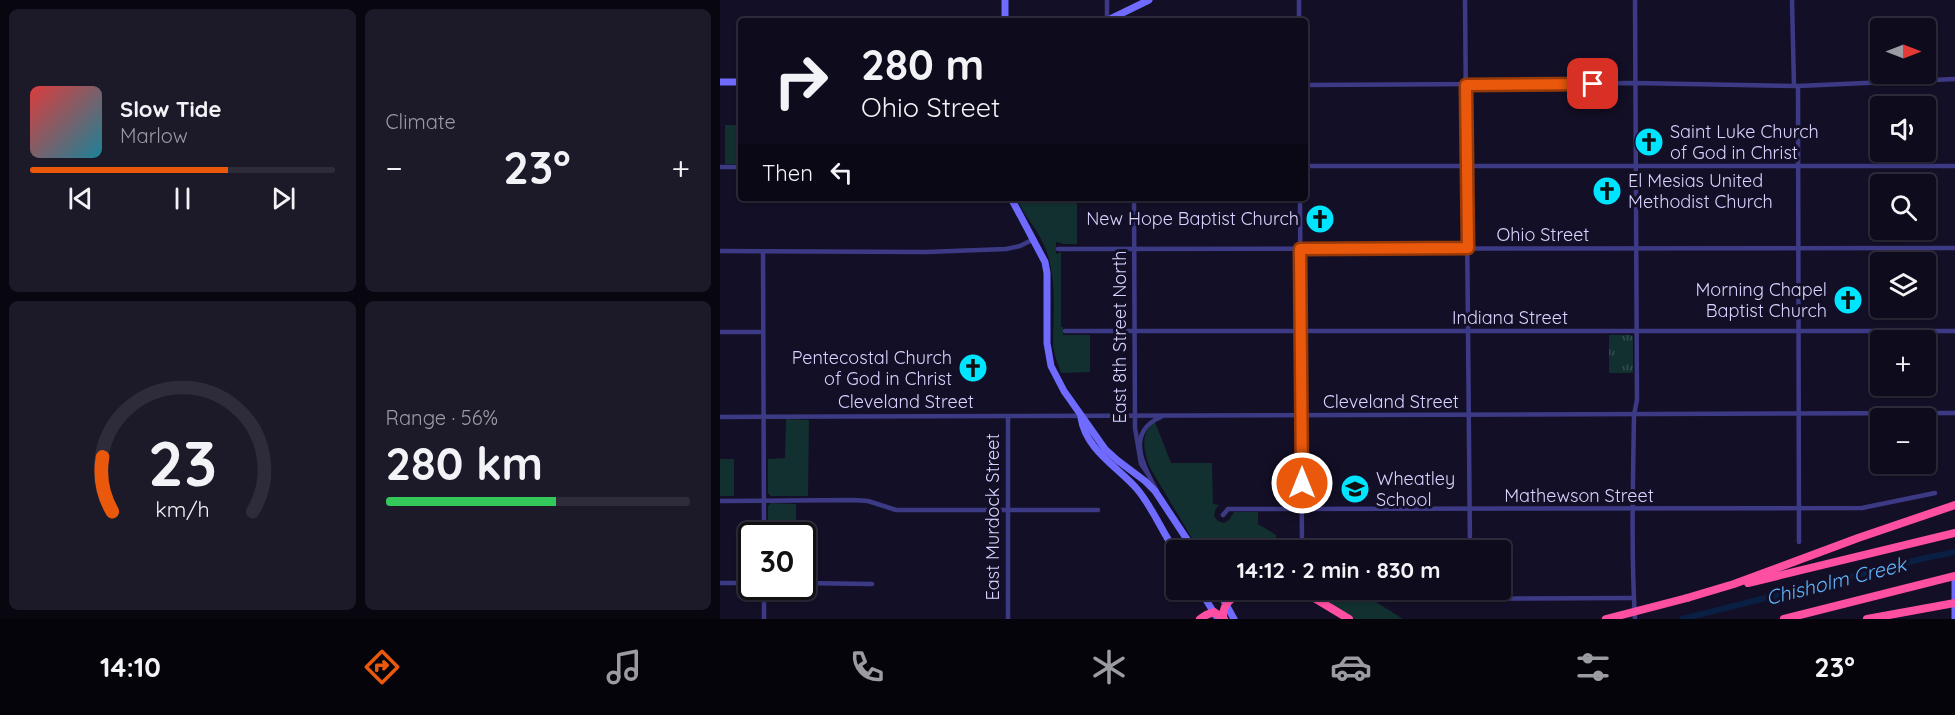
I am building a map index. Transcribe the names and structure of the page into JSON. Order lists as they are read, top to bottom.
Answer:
{
  "streets": {
    "street": [
      "Ohio Street",
      "Indiana Street",
      "East 8th Street North",
      "Cleveland Street",
      "Mathewson Street",
      "East Murdock Street"
    ]
  },
  "crossings": [
    ["Ohio Street", "East 8th Street North"],
    ["Indiana Street", "East 8th Street North"],
    ["East 8th Street North", "Cleveland Street"],
    ["Cleveland Street", "East Murdock Street"]
  ],
  "water": ["Chisholm Creek"],
  "places": {
    "church": [
      "Saint Luke Church of God in Christ",
      "El Mesias United Methodist Church",
      "New Hope Baptist Church",
      "Morning Chapel Baptist Church",
      "Pentecostal Church of God in Christ"
    ],
    "school or university": ["Wheatley School"]
  },
  "north": "right",
  "page": {
    "tile": [
      "Climate",
      ["Range · 56%", "280 km"]
    ],
    "map_buttons": ["+", "−"],
    "turn": ["280 m", "Ohio Street"],
    "song": ["Slow Tide", "Marlow"],
    "heat": ["−", "23°", "+"],
    "then": "Then",
    "limit": "30",
    "trip": "14:12 · 2 min · 830 m",
    "tabs": ["14:10", "23°"],
    "gauge": ["23", "km/h"]
  }
}
